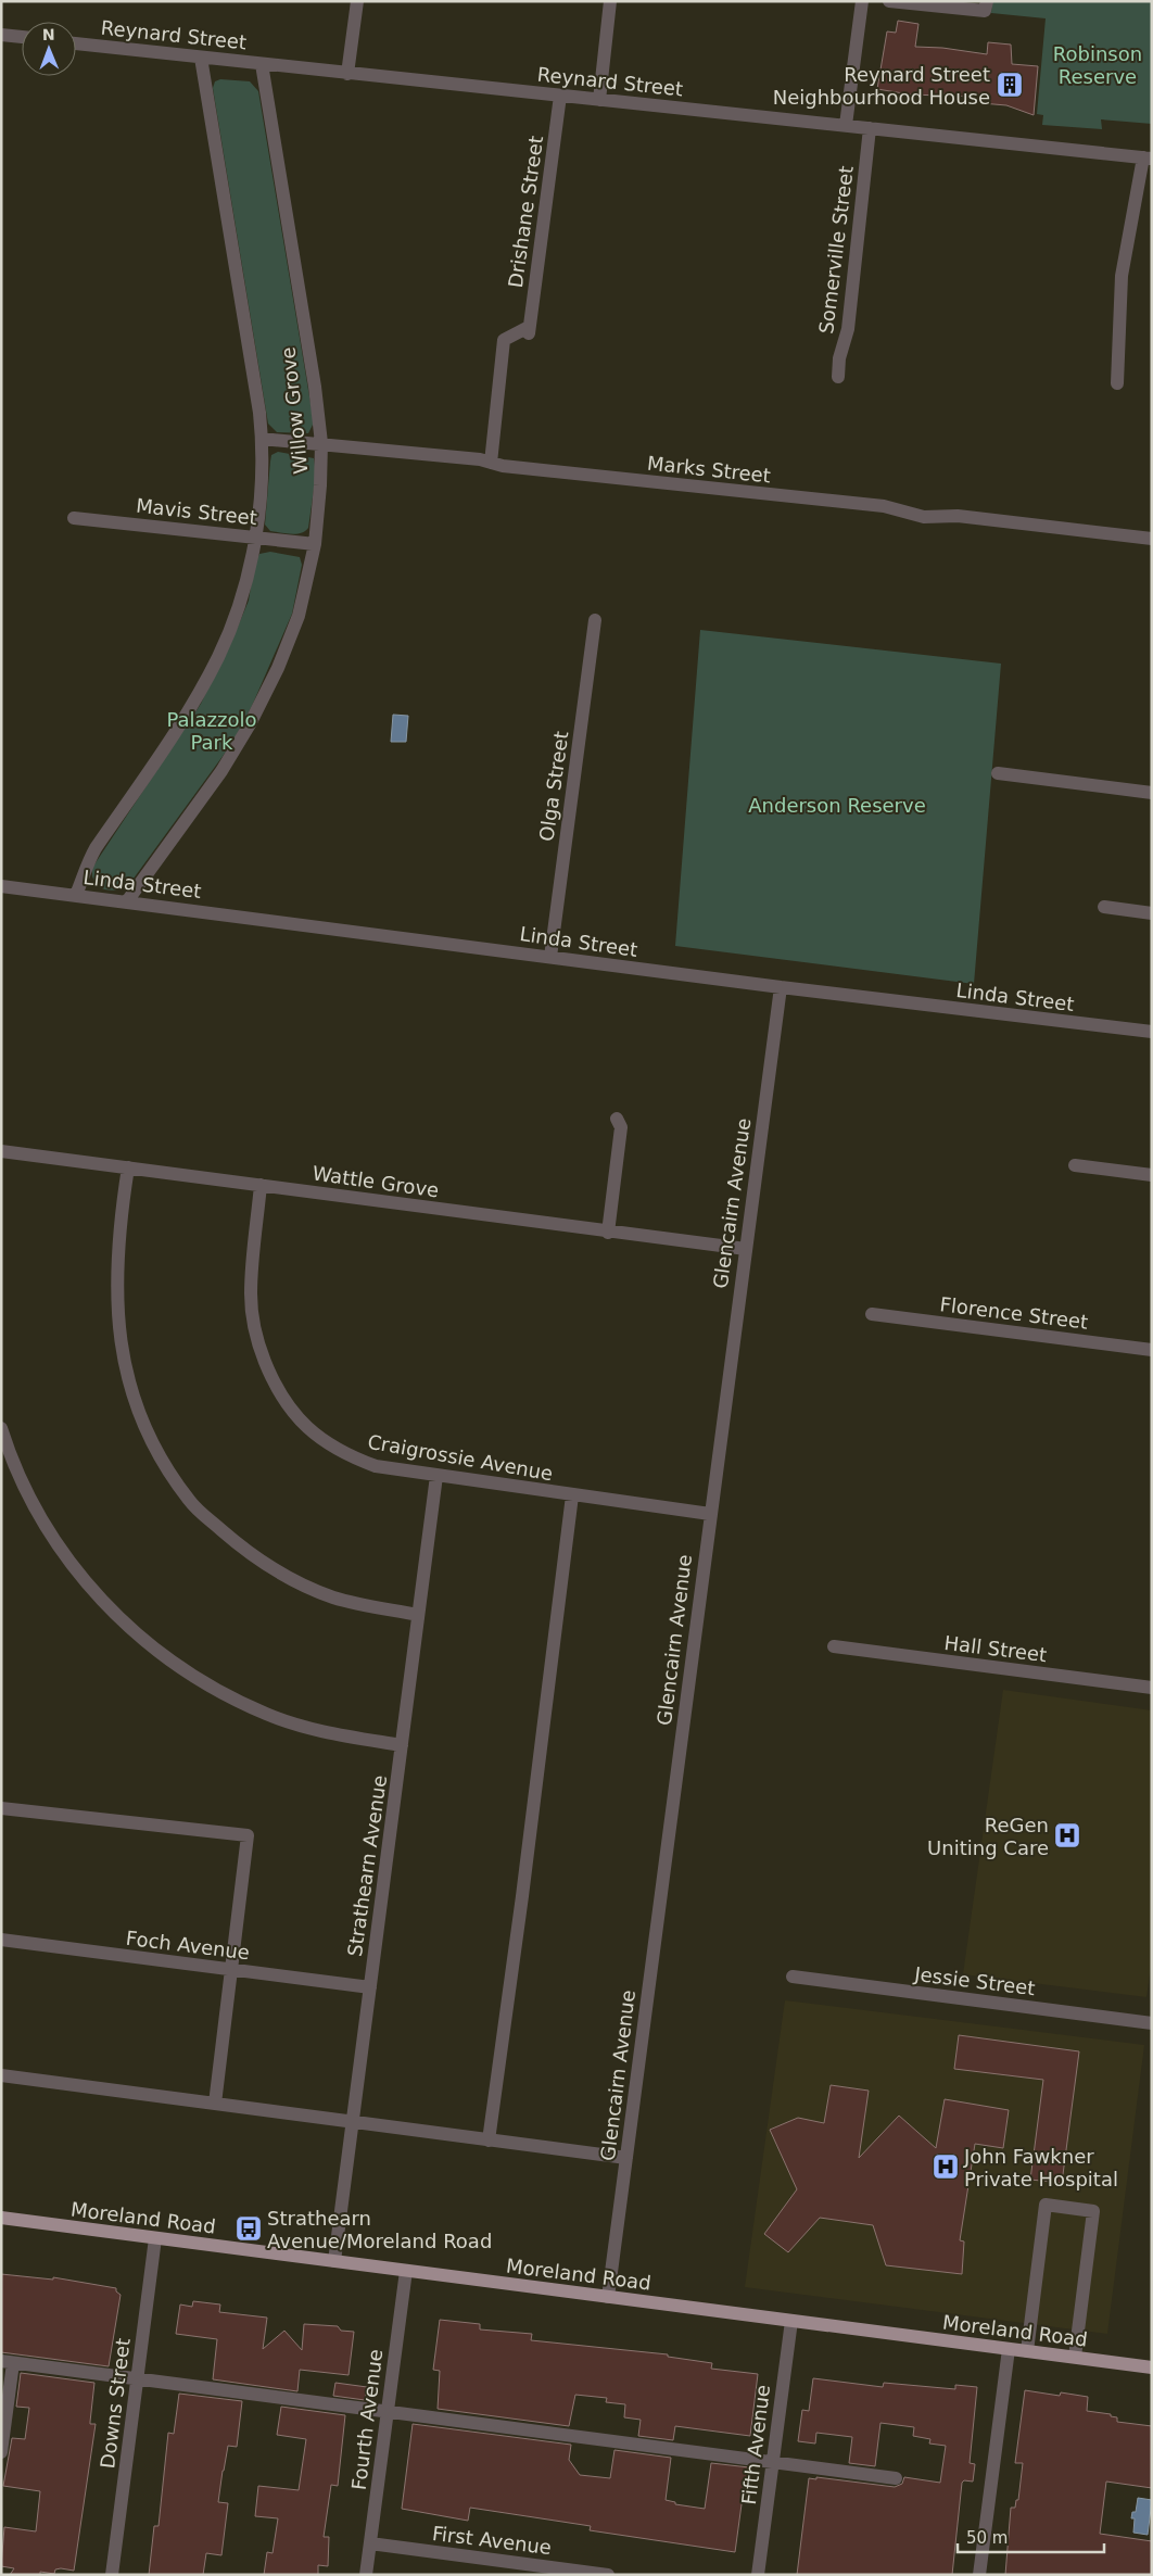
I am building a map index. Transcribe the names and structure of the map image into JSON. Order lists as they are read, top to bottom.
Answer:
{
  "streets": {
    "main road": ["Moreland Road"],
    "street": [
      "Reynard Street",
      "Drishane Street",
      "Somerville Street",
      "Willow Grove",
      "Marks Street",
      "Mavis Street",
      "Olga Street",
      "Linda Street",
      "Wattle Grove",
      "Glencairn Avenue",
      "Florence Street",
      "Craigrossie Avenue",
      "Hall Street",
      "Strathearn Avenue",
      "Foch Avenue",
      "Jessie Street",
      "Downs Street",
      "Fourth Avenue",
      "Fifth Avenue",
      "First Avenue"
    ]
  },
  "crossings": [
    ["Reynard Street", "Drishane Street"],
    ["Reynard Street", "Somerville Street"],
    ["Reynard Street", "Willow Grove"],
    ["Drishane Street", "Marks Street"],
    ["Willow Grove", "Marks Street"],
    ["Willow Grove", "Mavis Street"],
    ["Willow Grove", "Linda Street"],
    ["Olga Street", "Linda Street"],
    ["Linda Street", "Glencairn Avenue"],
    ["Wattle Grove", "Glencairn Avenue"],
    ["Wattle Grove", "Craigrossie Avenue"],
    ["Glencairn Avenue", "Craigrossie Avenue"],
    ["Glencairn Avenue", "Moreland Road"],
    ["Craigrossie Avenue", "Strathearn Avenue"],
    ["Strathearn Avenue", "Foch Avenue"],
    ["Strathearn Avenue", "Moreland Road"],
    ["Moreland Road", "Downs Street"],
    ["Moreland Road", "Fourth Avenue"],
    ["Moreland Road", "Fifth Avenue"],
    ["Fourth Avenue", "First Avenue"]
  ],
  "parks": ["Robinson Reserve", "Palazzolo Park", "Anderson Reserve"],
  "places": {
    "building": ["Reynard Street Neighbourhood House"],
    "hospital": ["ReGen Uniting Care", "John Fawkner Private Hospital"],
    "bus stop": ["Strathearn Avenue/Moreland Road"]
  },
  "scale_bar": "50 m",
  "north": "top"
}
